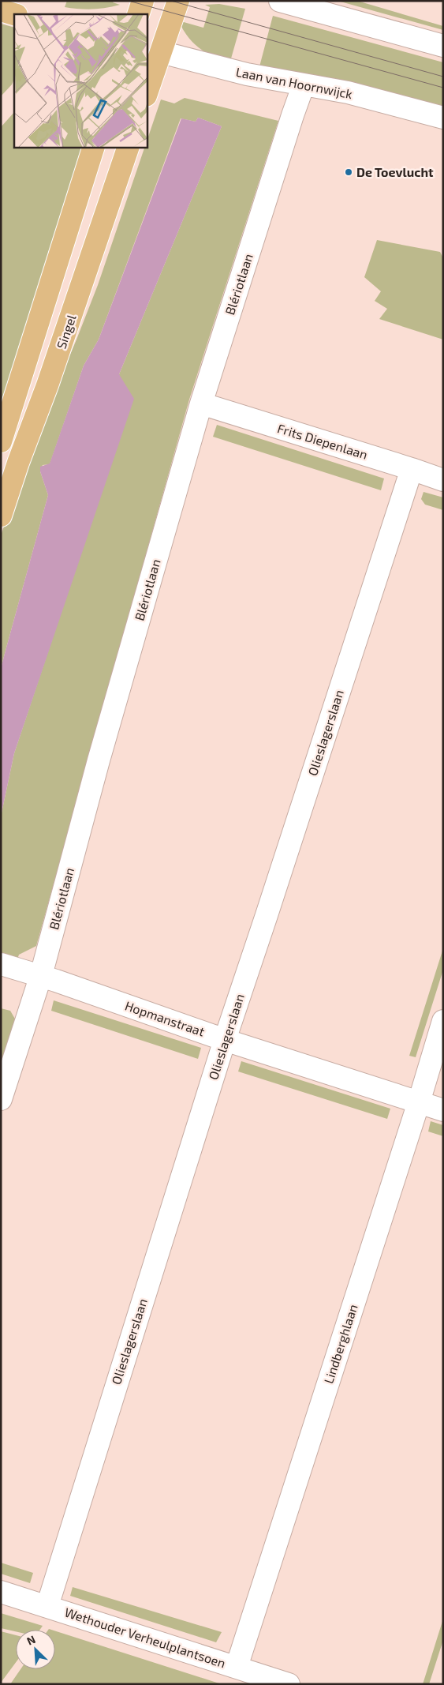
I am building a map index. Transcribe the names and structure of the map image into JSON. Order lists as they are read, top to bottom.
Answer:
{
  "streets": {
    "main road": ["Singel"],
    "street": [
      "Laan van Hoornwijck",
      "Blériotlaan",
      "Frits Diepenlaan",
      "Olieslagerslaan",
      "Hopmanstraat",
      "Lindberghlaan",
      "Wethouder Verheulplantsoen"
    ]
  },
  "crossings": [
    ["Laan van Hoornwijck", "Blériotlaan"],
    ["Blériotlaan", "Frits Diepenlaan"],
    ["Blériotlaan", "Hopmanstraat"],
    ["Frits Diepenlaan", "Olieslagerslaan"],
    ["Olieslagerslaan", "Hopmanstraat"],
    ["Olieslagerslaan", "Wethouder Verheulplantsoen"],
    ["Hopmanstraat", "Lindberghlaan"],
    ["Lindberghlaan", "Wethouder Verheulplantsoen"]
  ],
  "places": ["De Toevlucht"],
  "north": "top left"
}
